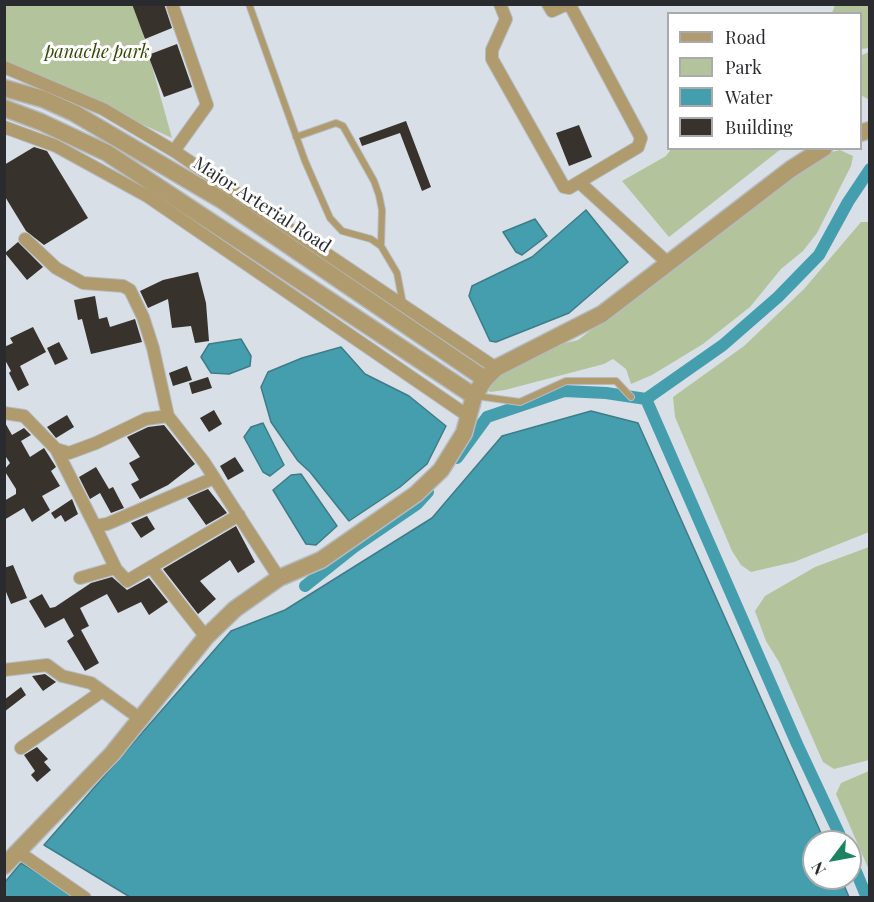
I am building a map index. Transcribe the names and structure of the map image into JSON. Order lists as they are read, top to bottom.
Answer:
{
  "streets": {
    "street": ["Major Arterial Road"]
  },
  "parks": ["panache park"],
  "legend": [
    "Road",
    "Park",
    "Water",
    "Building"
  ],
  "north": "bottom left"
}
